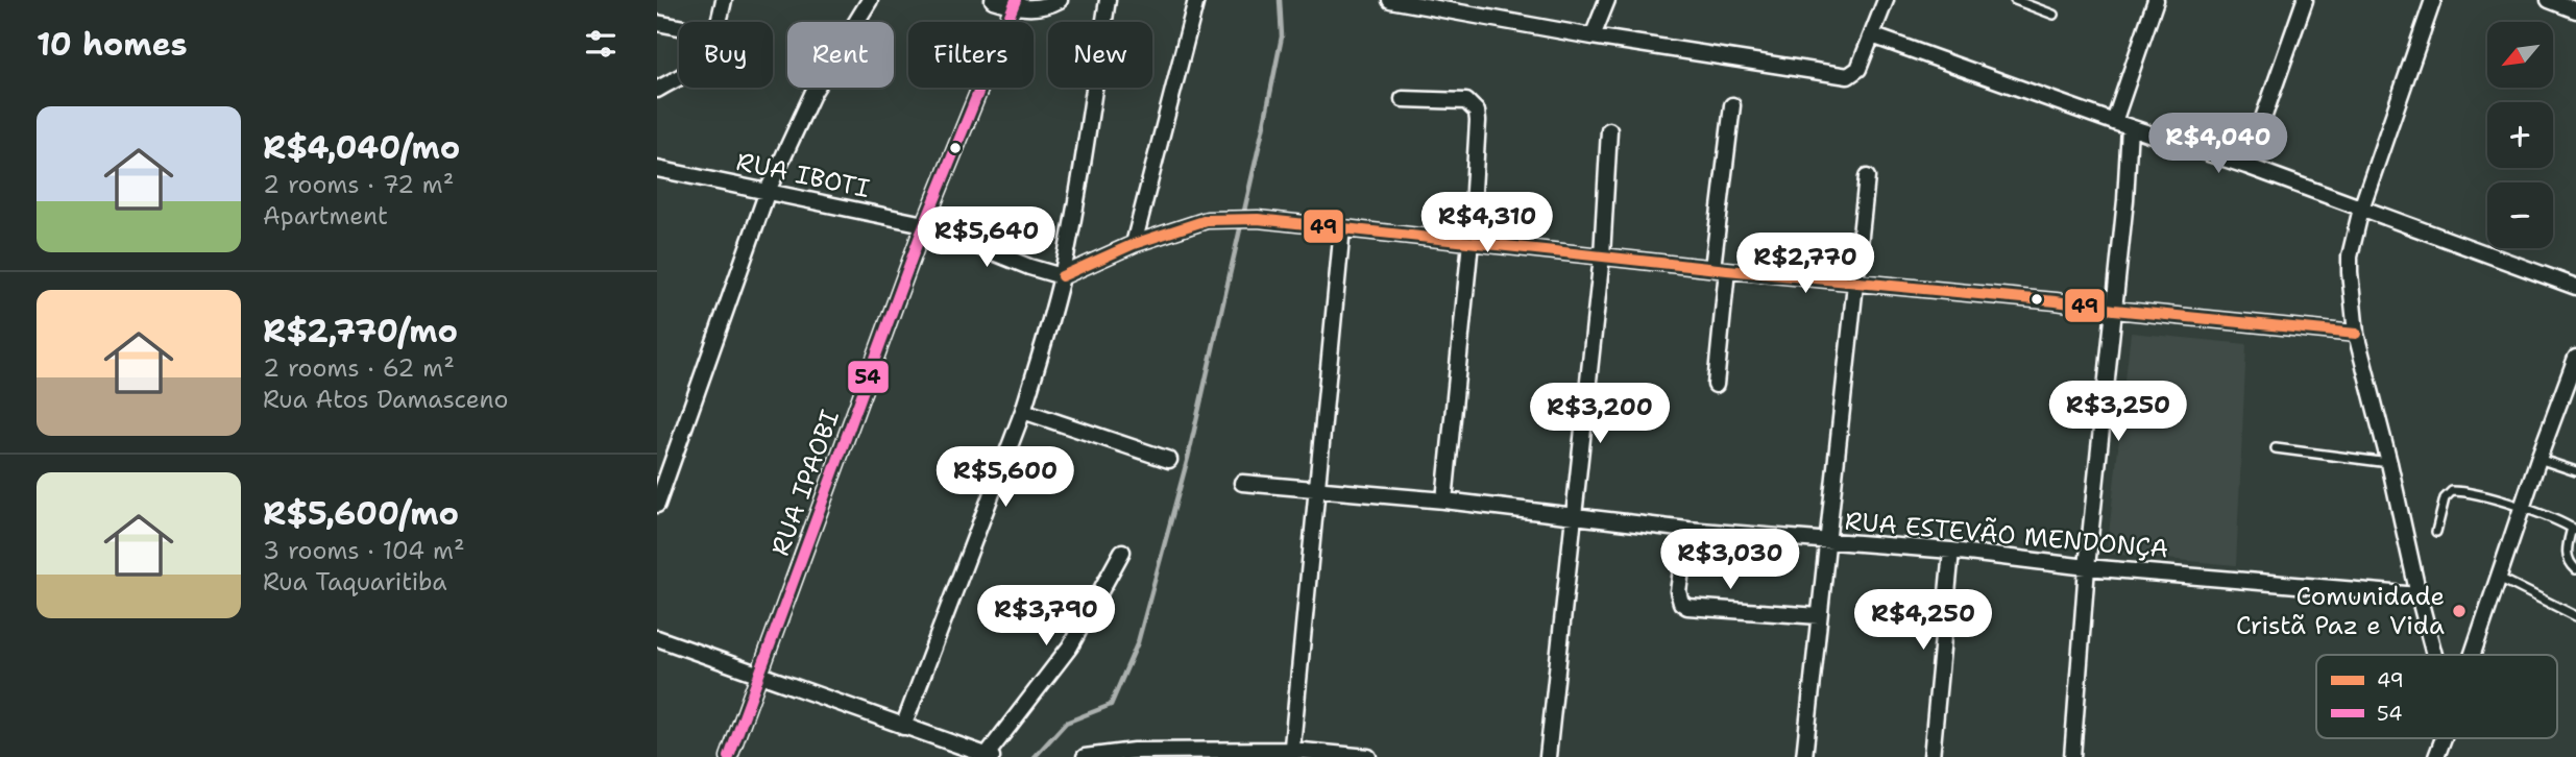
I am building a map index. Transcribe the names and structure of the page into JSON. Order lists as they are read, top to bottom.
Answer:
{
  "streets": {
    "street": ["RUA IBOTI", "RUA IPAOBI", "RUA ESTEVÃO MENDONÇA"]
  },
  "crossings": [
    ["RUA IBOTI", "RUA IPAOBI"]
  ],
  "places": ["Comunidade Cristã Paz e Vida"],
  "lines": ["transit line 54", "transit line 49"],
  "legend": ["49", "54"],
  "north": "bottom left",
  "page": {
    "heading": "10 homes",
    "map_buttons": ["+", "−"],
    "chip": [
      "Buy",
      "Rent",
      "Filters",
      "New"
    ],
    "list": [
      {
        "name": "R$4,040/mo",
        "note": "2 rooms · 72 m² · Apartment"
      },
      {
        "name": "R$2,770/mo",
        "note": "2 rooms · 62 m² · Rua Atos Damasceno"
      },
      {
        "name": "R$5,600/mo",
        "note": "3 rooms · 104 m² · Rua Taquaritiba"
      }
    ],
    "price": [
      "R$4,040",
      "R$4,310",
      "R$5,640",
      "R$2,770",
      "R$3,250",
      "R$3,200",
      "R$5,600",
      "R$3,030",
      "R$3,790",
      "R$4,250"
    ]
  }
}
